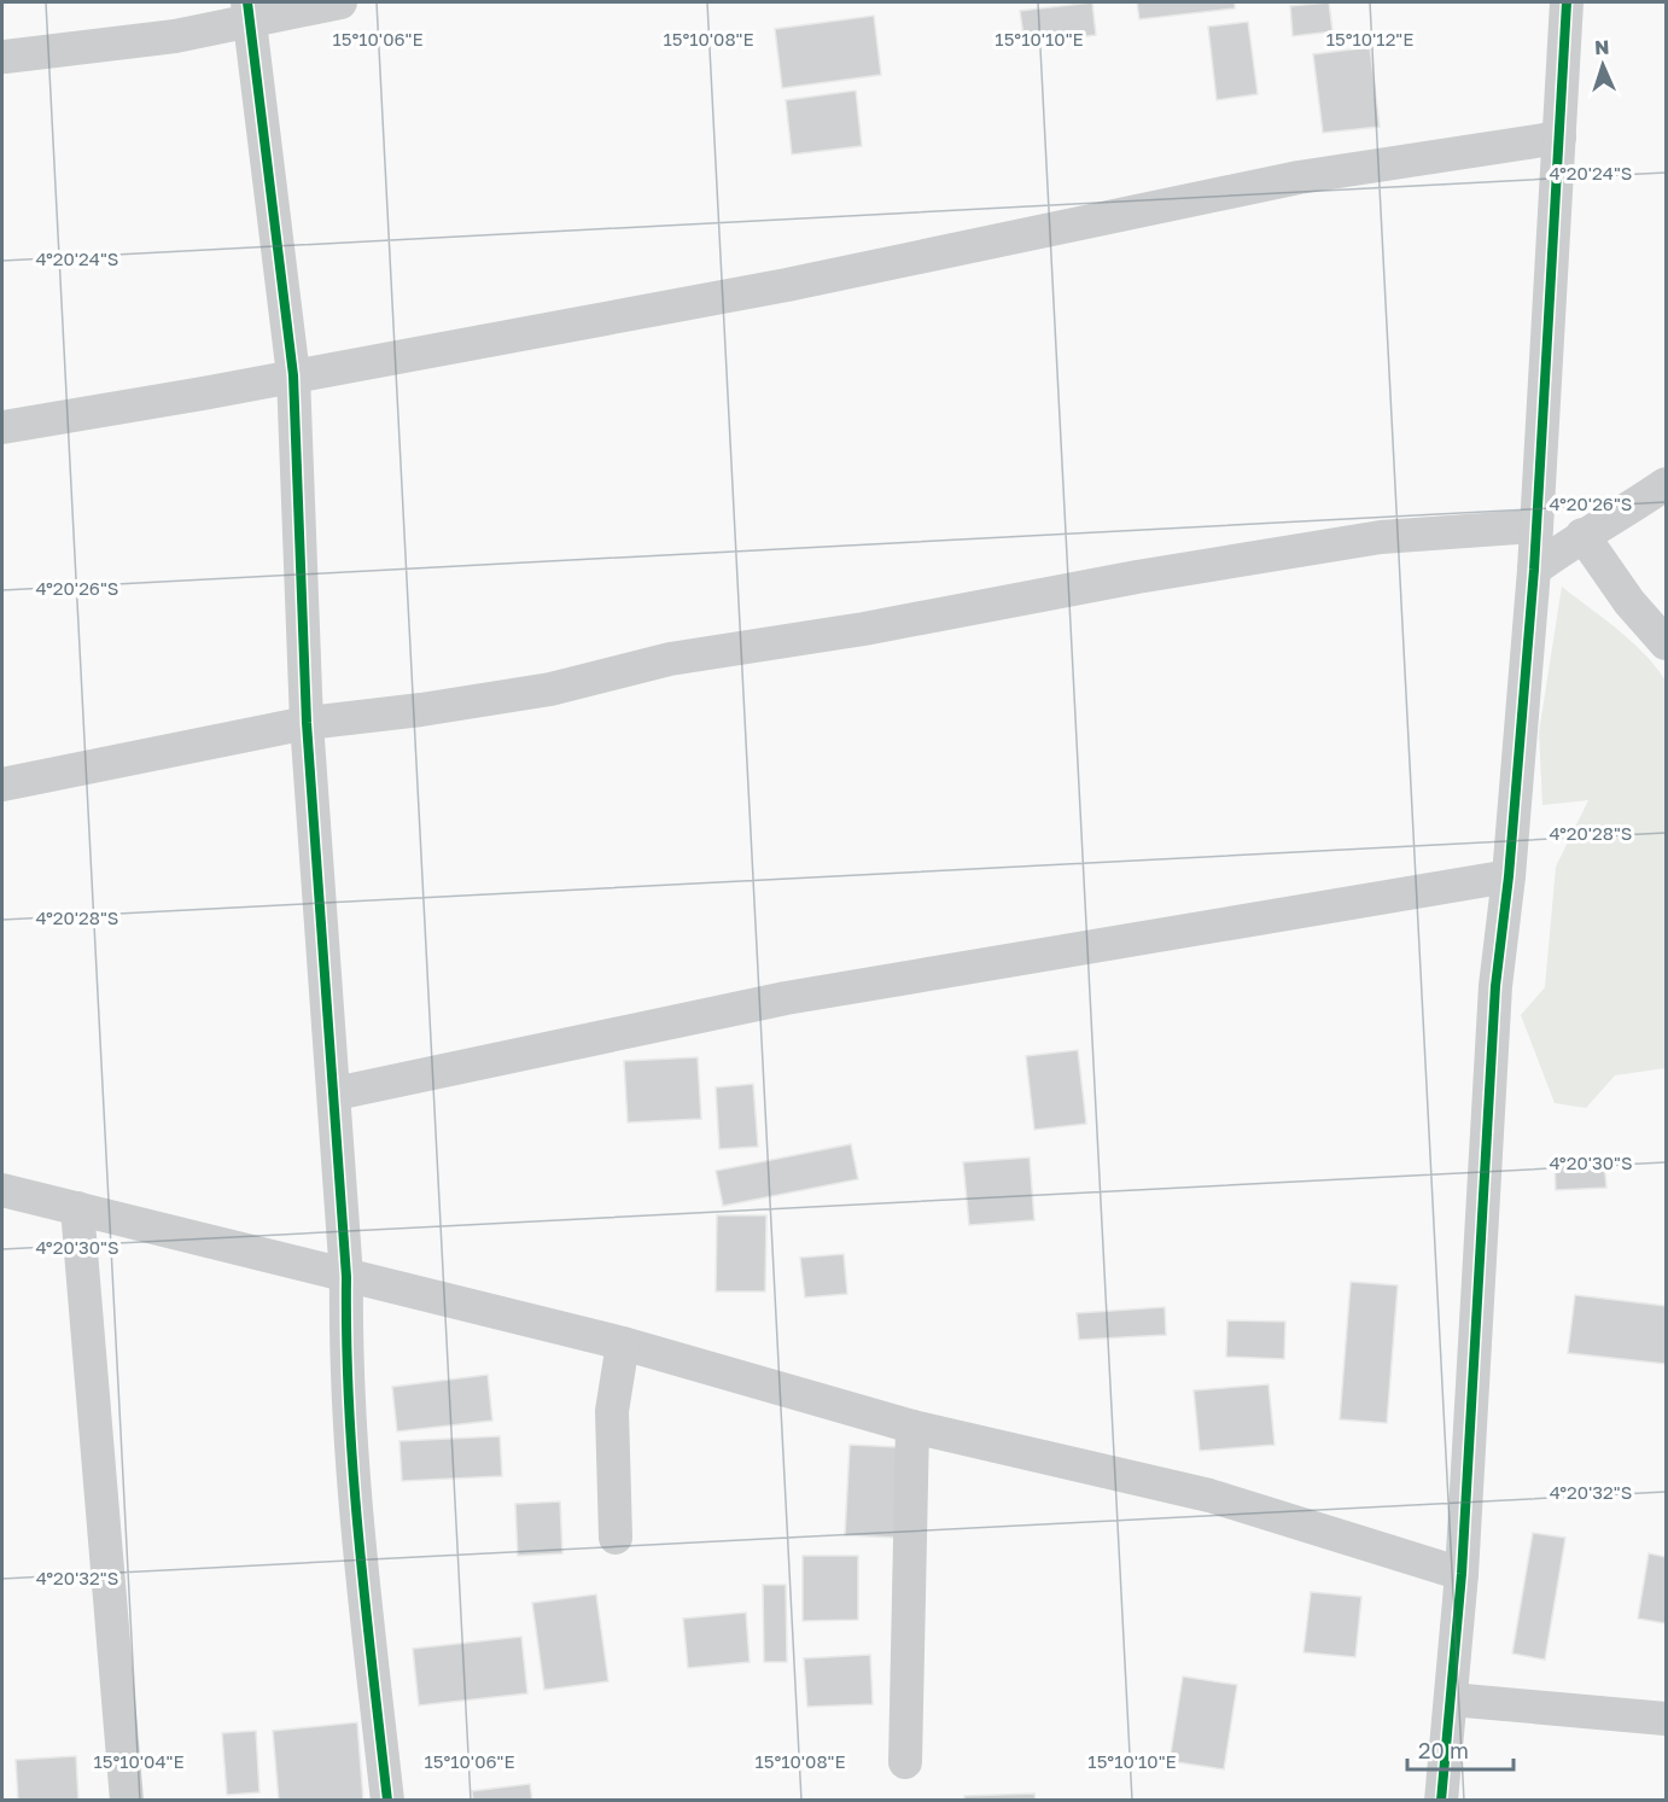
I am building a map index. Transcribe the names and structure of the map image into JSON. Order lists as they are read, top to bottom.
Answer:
{
  "scale_bar": "20 m",
  "north": "top",
  "coordinates": [
    "15°10'06\"E",
    "15°10'08\"E",
    "15°10'10\"E",
    "15°10'12\"E",
    "4°20'24\"S",
    "4°20'26\"S",
    "4°20'28\"S",
    "4°20'30\"S",
    "4°20'32\"S",
    "15°10'04\"E"
  ]
}
